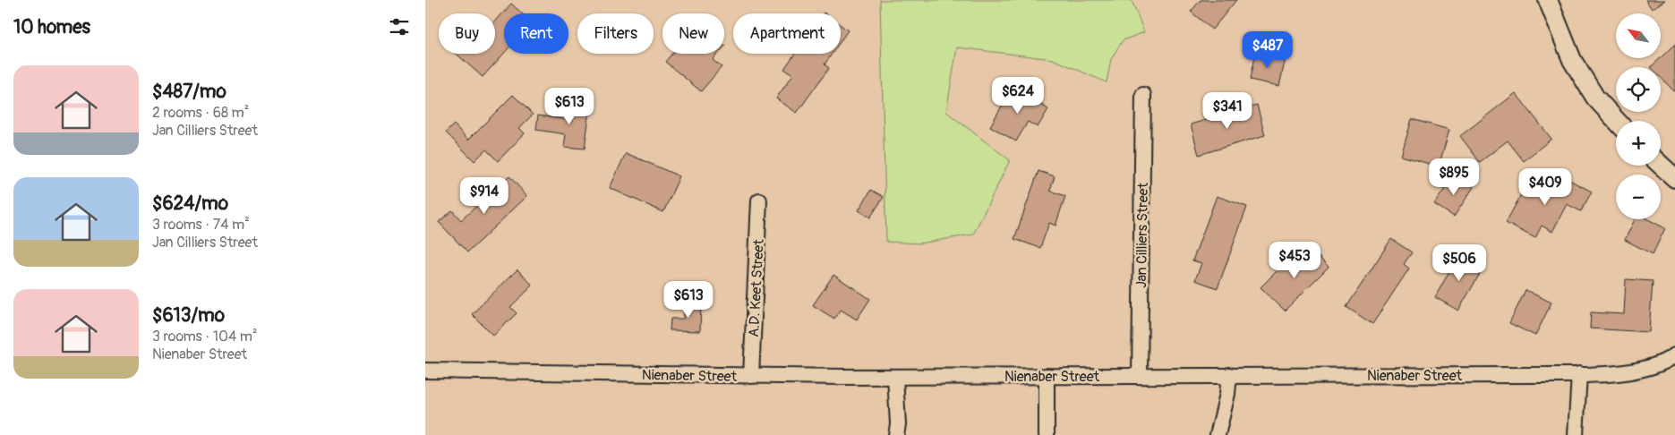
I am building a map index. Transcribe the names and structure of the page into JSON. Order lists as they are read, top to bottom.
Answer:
{
  "streets": {
    "street": ["Jan Cilliers Street", "A.D. Keet Street", "Nienaber Street"]
  },
  "crossings": [
    ["Jan Cilliers Street", "Nienaber Street"],
    ["A.D. Keet Street", "Nienaber Street"]
  ],
  "north": "top left",
  "page": {
    "heading": "10 homes",
    "map_buttons": ["+", "−"],
    "chip": [
      "Buy",
      "Rent",
      "Filters",
      "New",
      "Apartment"
    ],
    "price": [
      "$487",
      "$624",
      "$613",
      "$341",
      "$895",
      "$409",
      "$914",
      "$453",
      "$506",
      "$613"
    ],
    "list": [
      {
        "name": "$487/mo",
        "note": "2 rooms · 68 m² · Jan Cilliers Street"
      },
      {
        "name": "$624/mo",
        "note": "3 rooms · 74 m² · Jan Cilliers Street"
      },
      {
        "name": "$613/mo",
        "note": "3 rooms · 104 m² · Nienaber Street"
      }
    ]
  }
}
